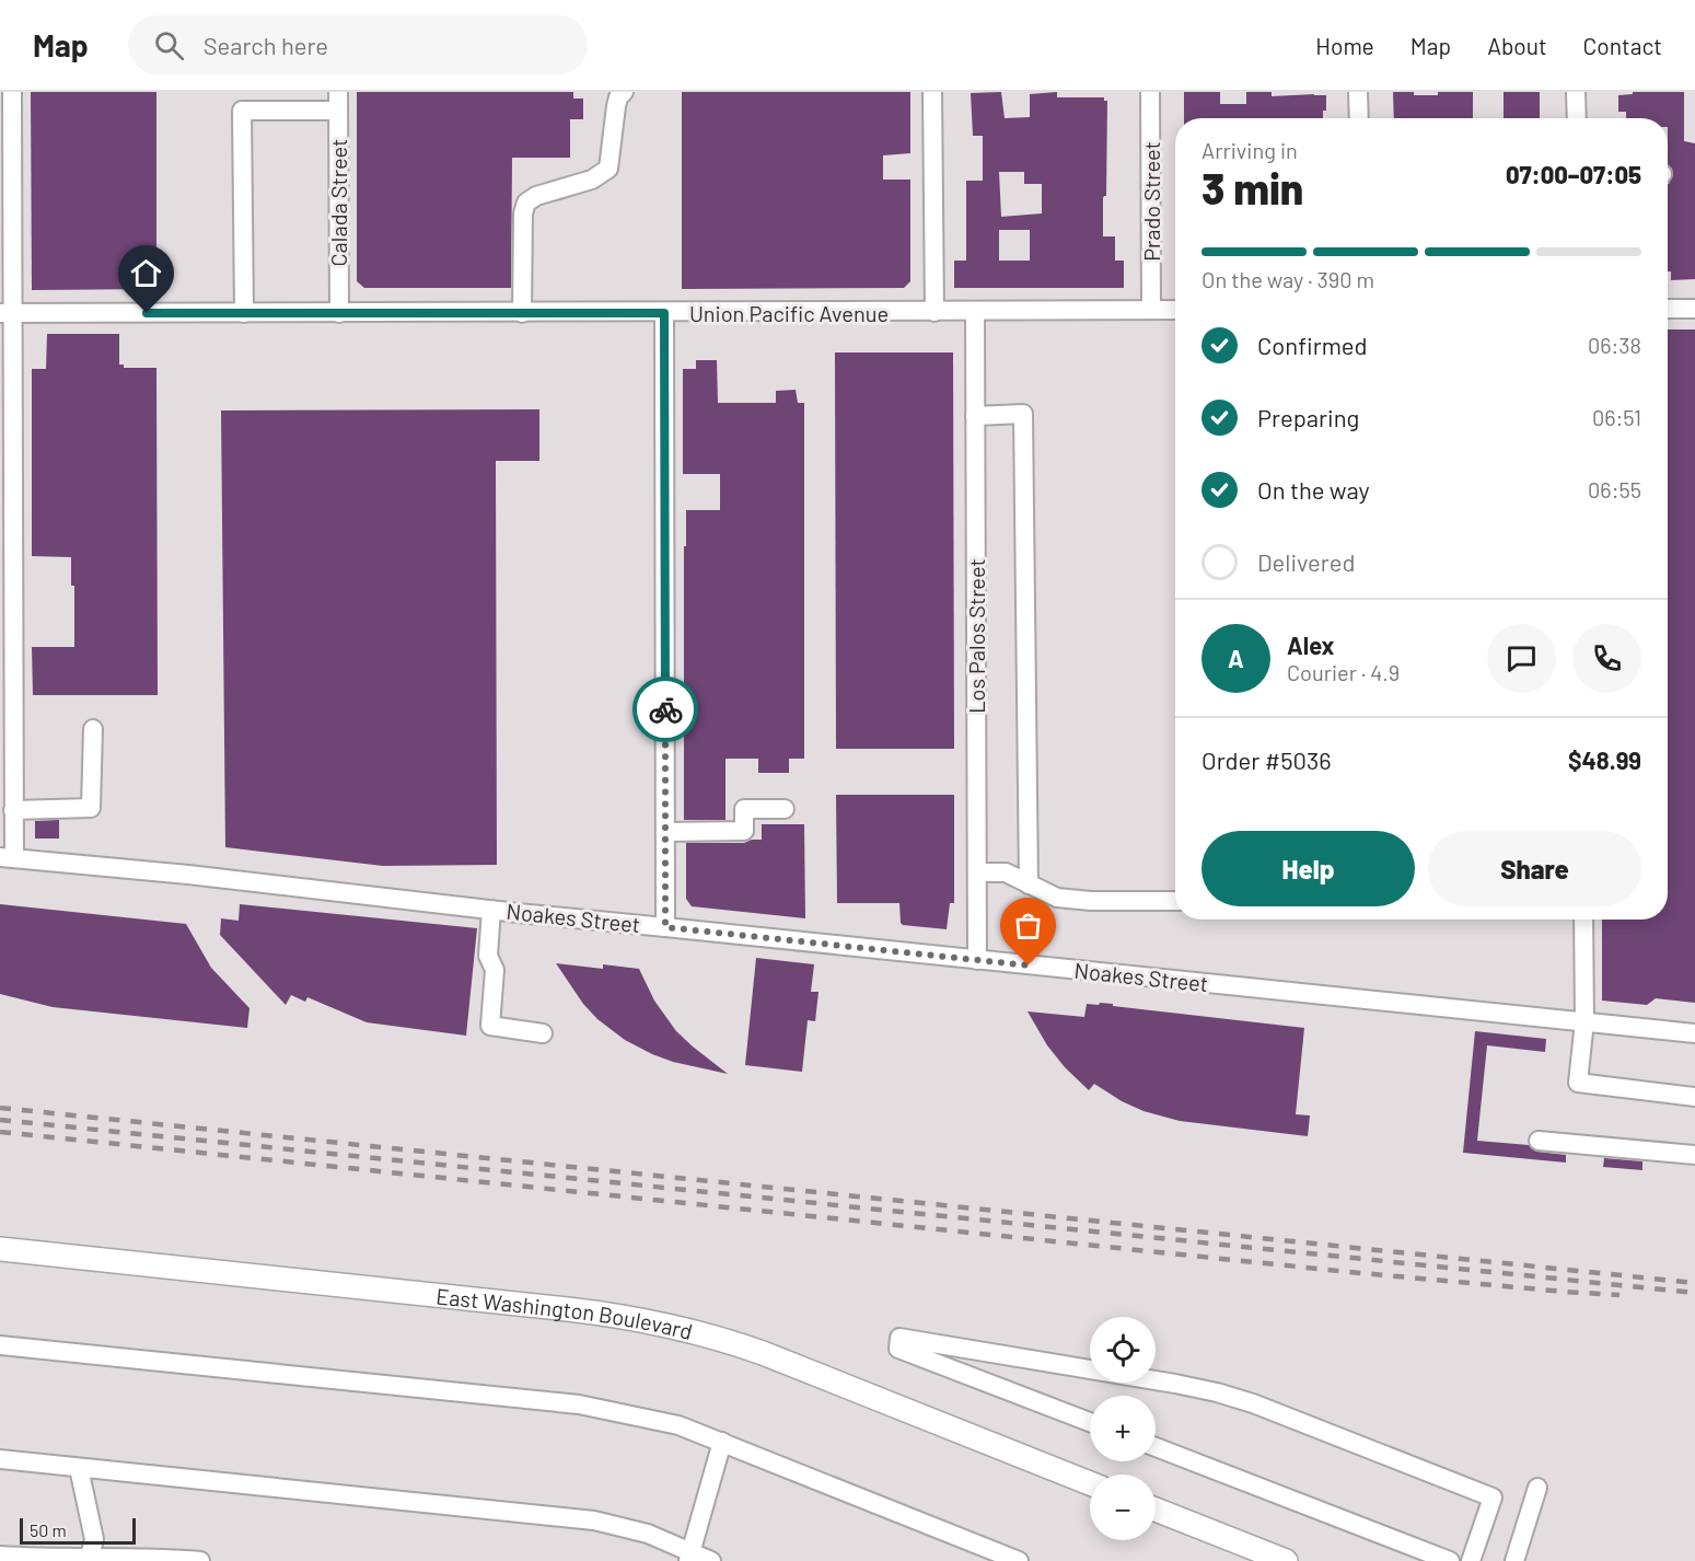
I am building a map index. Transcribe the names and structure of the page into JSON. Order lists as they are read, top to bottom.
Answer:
{
  "streets": {
    "main road": ["East Washington Boulevard"],
    "street": [
      "Prado Street",
      "Calada Street",
      "Union Pacific Avenue",
      "Los Palos Street",
      "Noakes Street"
    ]
  },
  "crossings": [
    ["Prado Street", "Union Pacific Avenue"],
    ["Calada Street", "Union Pacific Avenue"],
    ["Union Pacific Avenue", "Los Palos Street"],
    ["Los Palos Street", "Noakes Street"]
  ],
  "scale_bar": "50 m",
  "page": {
    "header": "Map",
    "search": "Search here",
    "nav": [
      "Home",
      "Map",
      "About",
      "Contact"
    ],
    "heading": ["3 min", "Arriving in", "07:00–07:05"],
    "panel": [
      "Alex",
      "Courier · 4.9",
      "Order #5036",
      "$48.99"
    ],
    "bar": "On the way · 390 m",
    "list": [
      ["Confirmed", "06:38"],
      ["Preparing", "06:51"],
      ["On the way", "06:55"],
      "Delivered"
    ],
    "round": "A",
    "buttons": ["Help", "Share"],
    "map_buttons": ["+", "−"],
    "scale": "50 m"
  }
}
